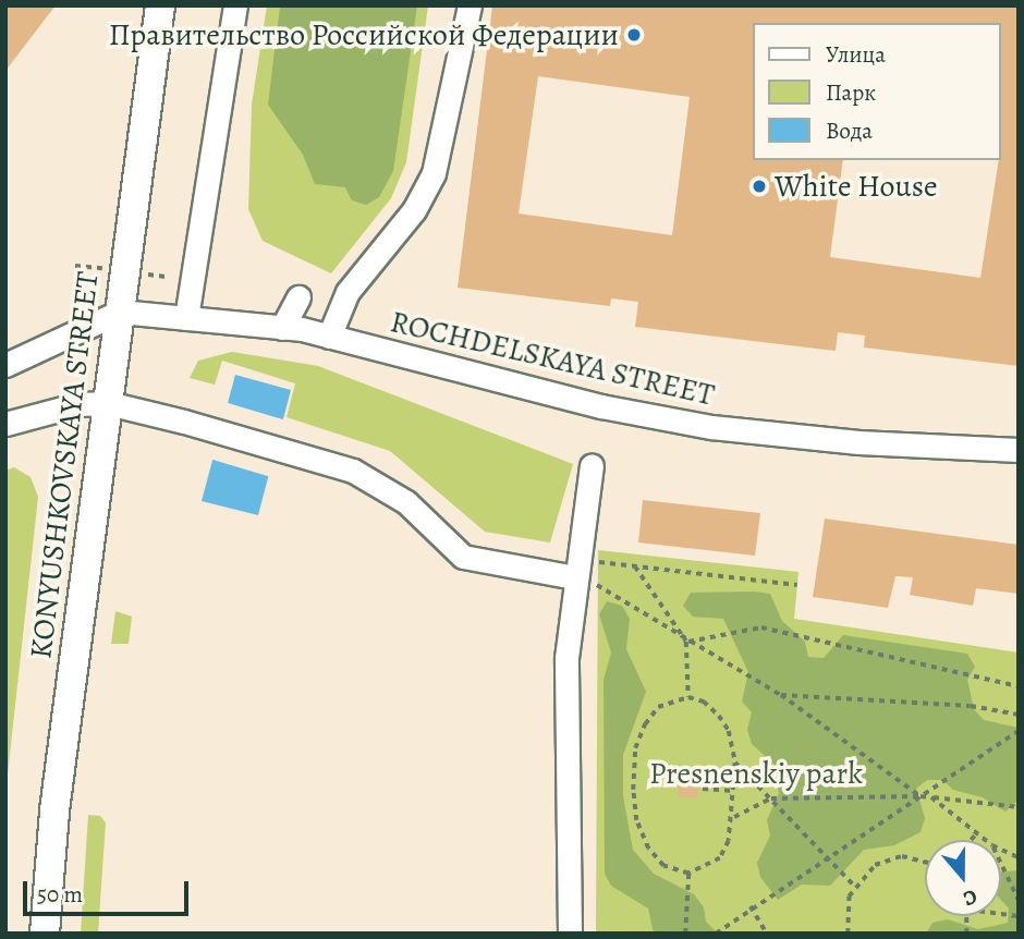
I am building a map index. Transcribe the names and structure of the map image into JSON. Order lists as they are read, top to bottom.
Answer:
{
  "streets": {
    "main road": ["KONYUSHKOVSKAYA STREET"],
    "street": ["ROCHDELSKAYA STREET"]
  },
  "crossings": [
    ["ROCHDELSKAYA STREET", "KONYUSHKOVSKAYA STREET"]
  ],
  "parks": ["Presnenskiy park"],
  "places": ["Правительство Российской Федерации", "White House"],
  "legend": ["Улица", "Парк", "Вода"],
  "scale_bar": "50 m",
  "north": "bottom"
}
